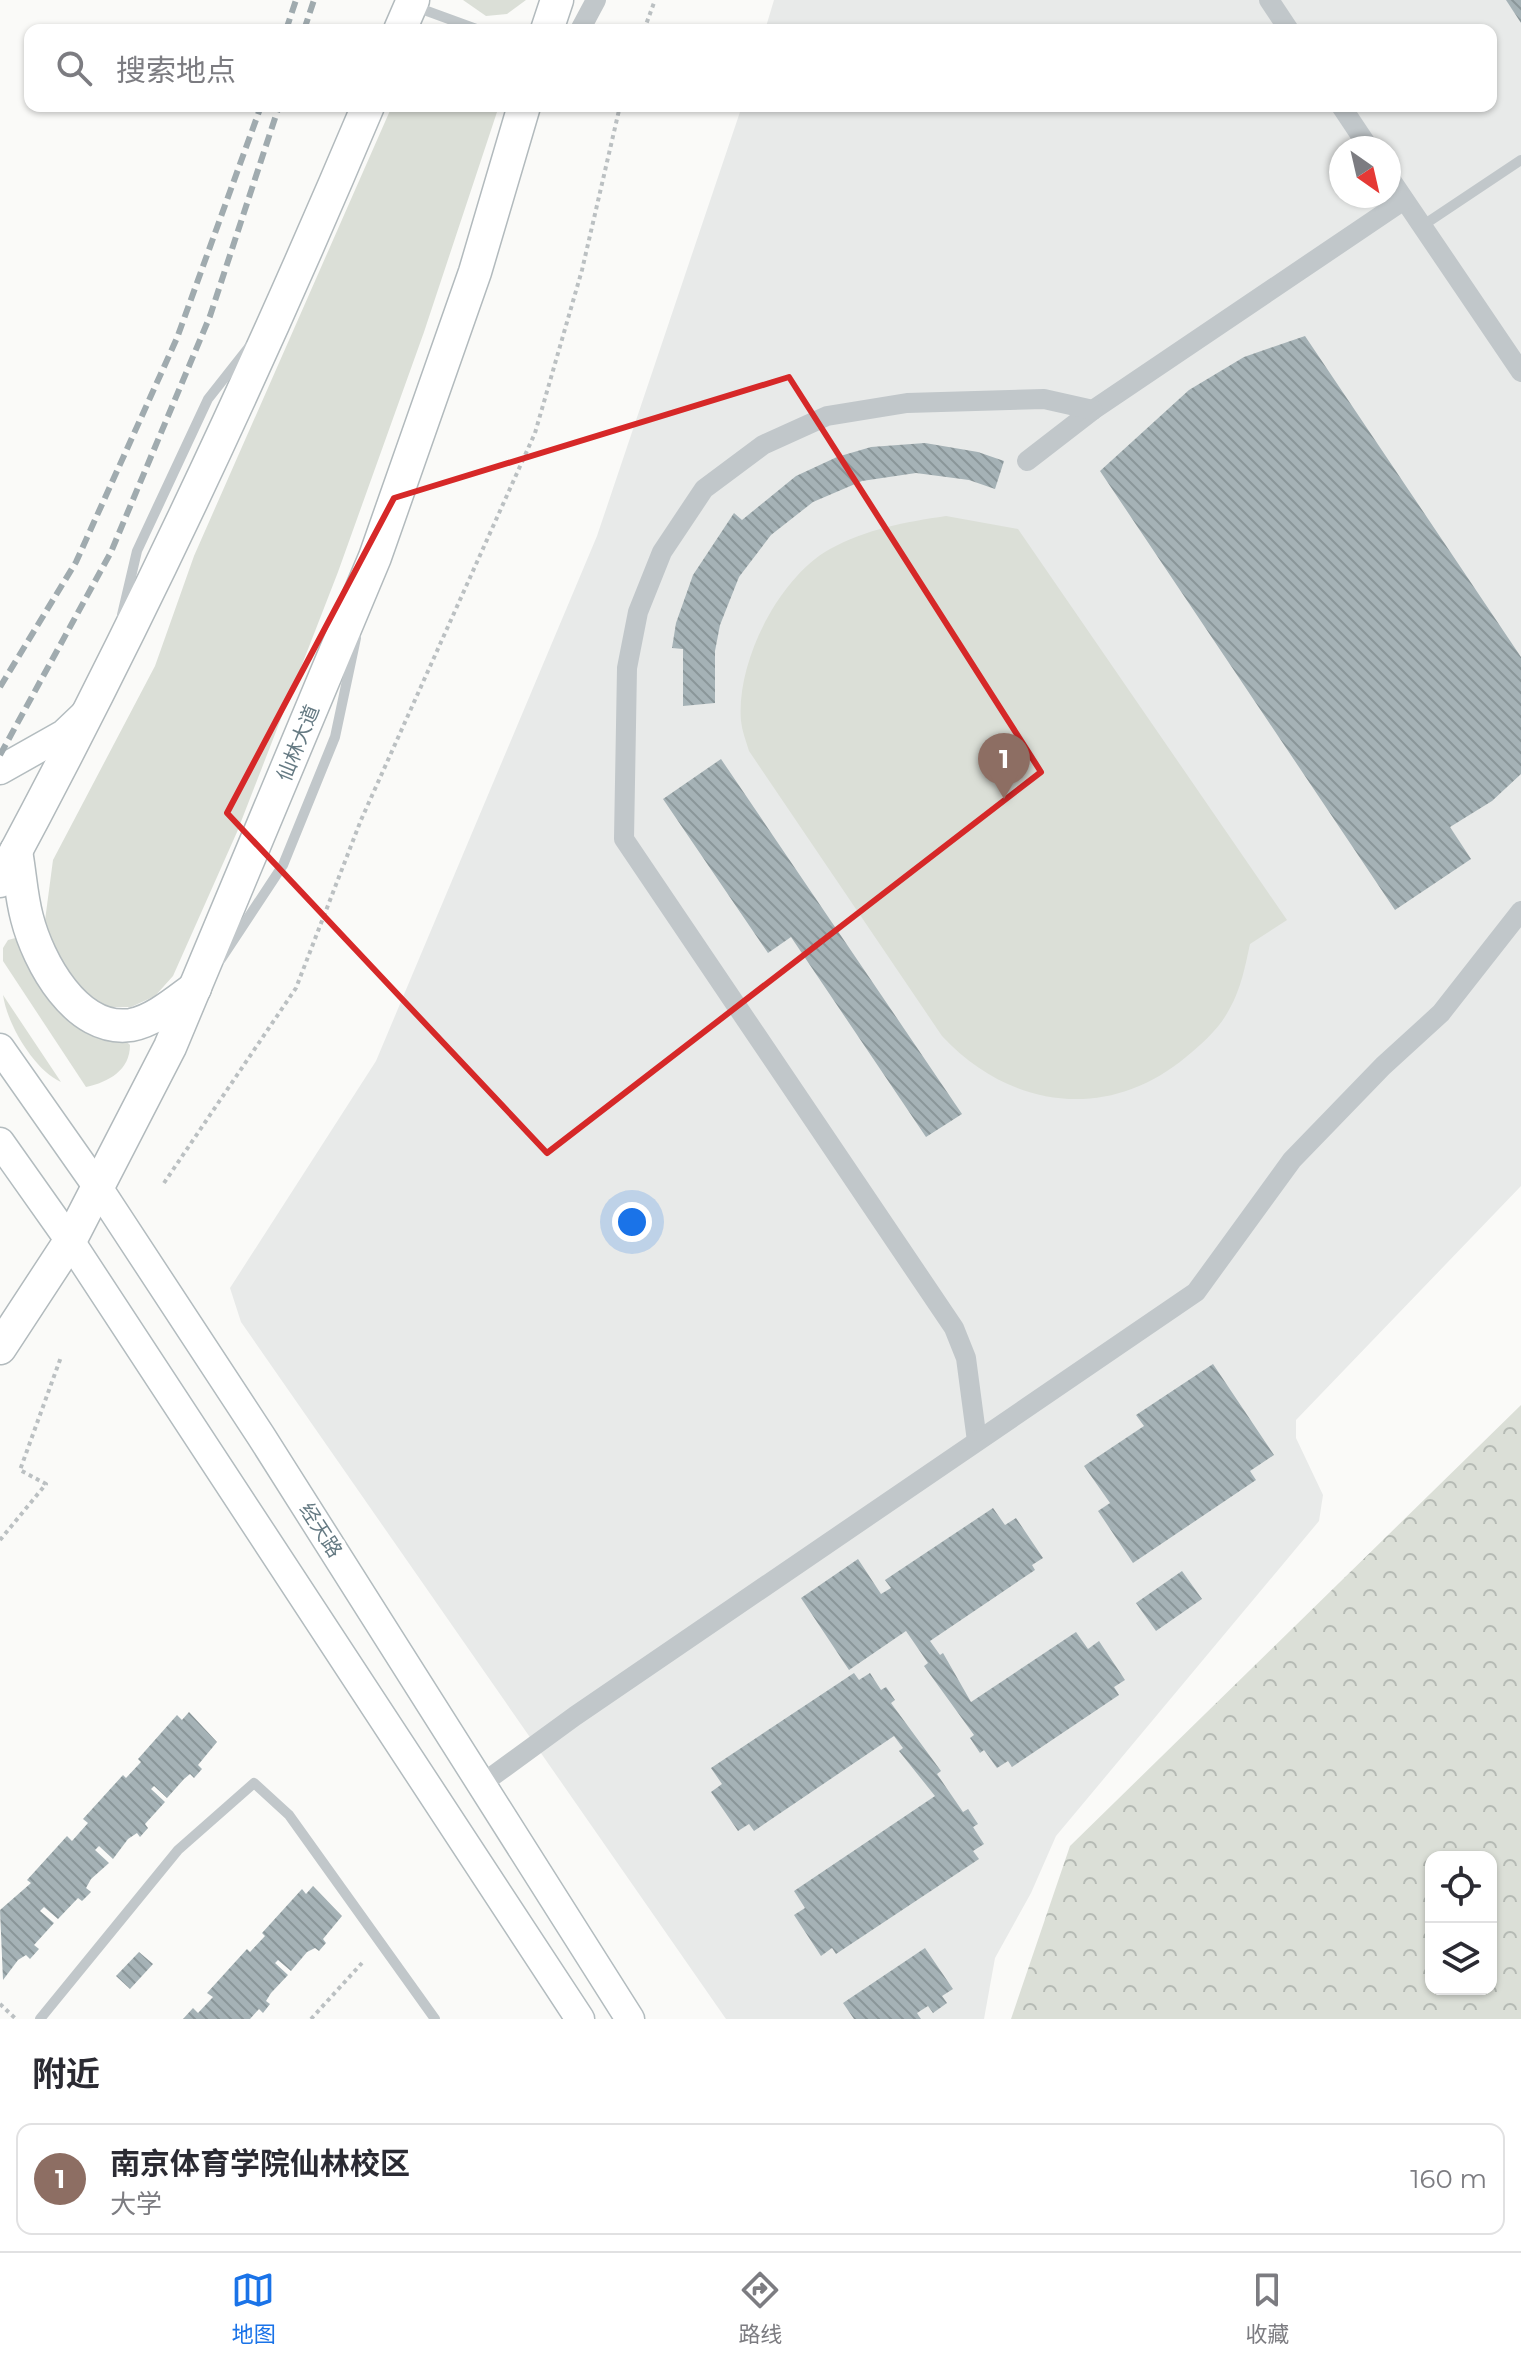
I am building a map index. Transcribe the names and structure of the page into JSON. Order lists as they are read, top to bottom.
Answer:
{
  "streets": {
    "main road": ["仙林大道", "经天路"]
  },
  "crossings": [
    ["仙林大道", "经天路"]
  ],
  "north": "bottom right",
  "page": {
    "search": "搜索地点",
    "pins": "1",
    "heading": "附近",
    "list": [
      {
        "mark": "1",
        "name": "南京体育学院仙林校区",
        "note": "大学",
        "value": "160 m"
      }
    ],
    "nav": ["地图", "路线", "收藏"]
  }
}
